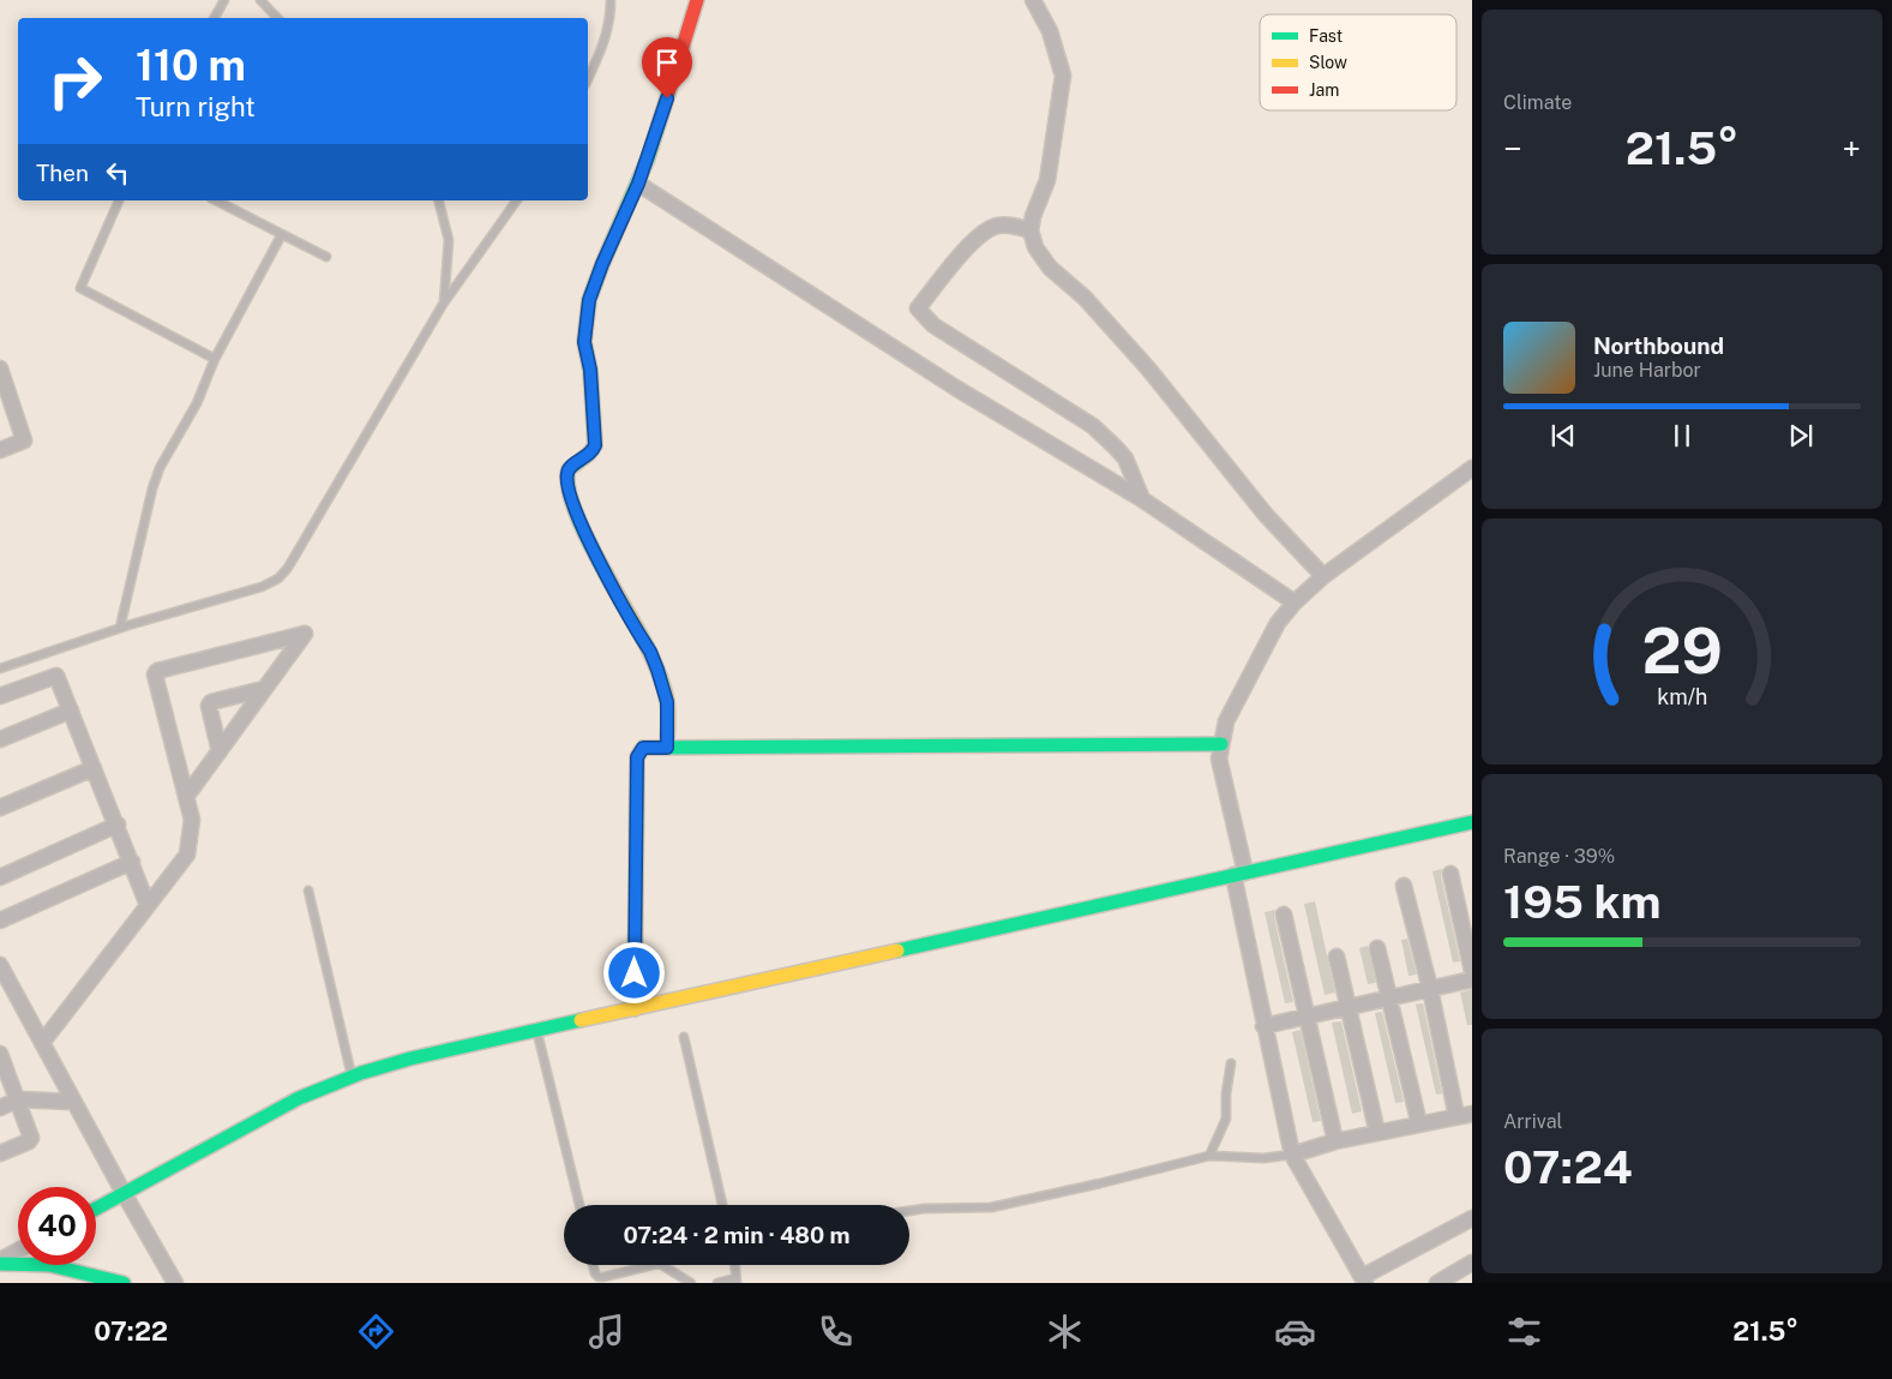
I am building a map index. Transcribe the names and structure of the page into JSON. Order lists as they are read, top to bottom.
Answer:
{
  "legend": ["Fast", "Slow", "Jam"],
  "page": {
    "tile": [
      "Climate",
      ["Range · 39%", "195 km"],
      ["Arrival", "07:24"]
    ],
    "turn": ["110 m", "Turn right"],
    "heat": ["−", "21.5°", "+"],
    "then": "Then",
    "song": ["Northbound", "June Harbor"],
    "limit": "40",
    "trip": "07:24 · 2 min · 480 m",
    "tabs": ["07:22", "21.5°"],
    "gauge": ["29", "km/h"]
  }
}
